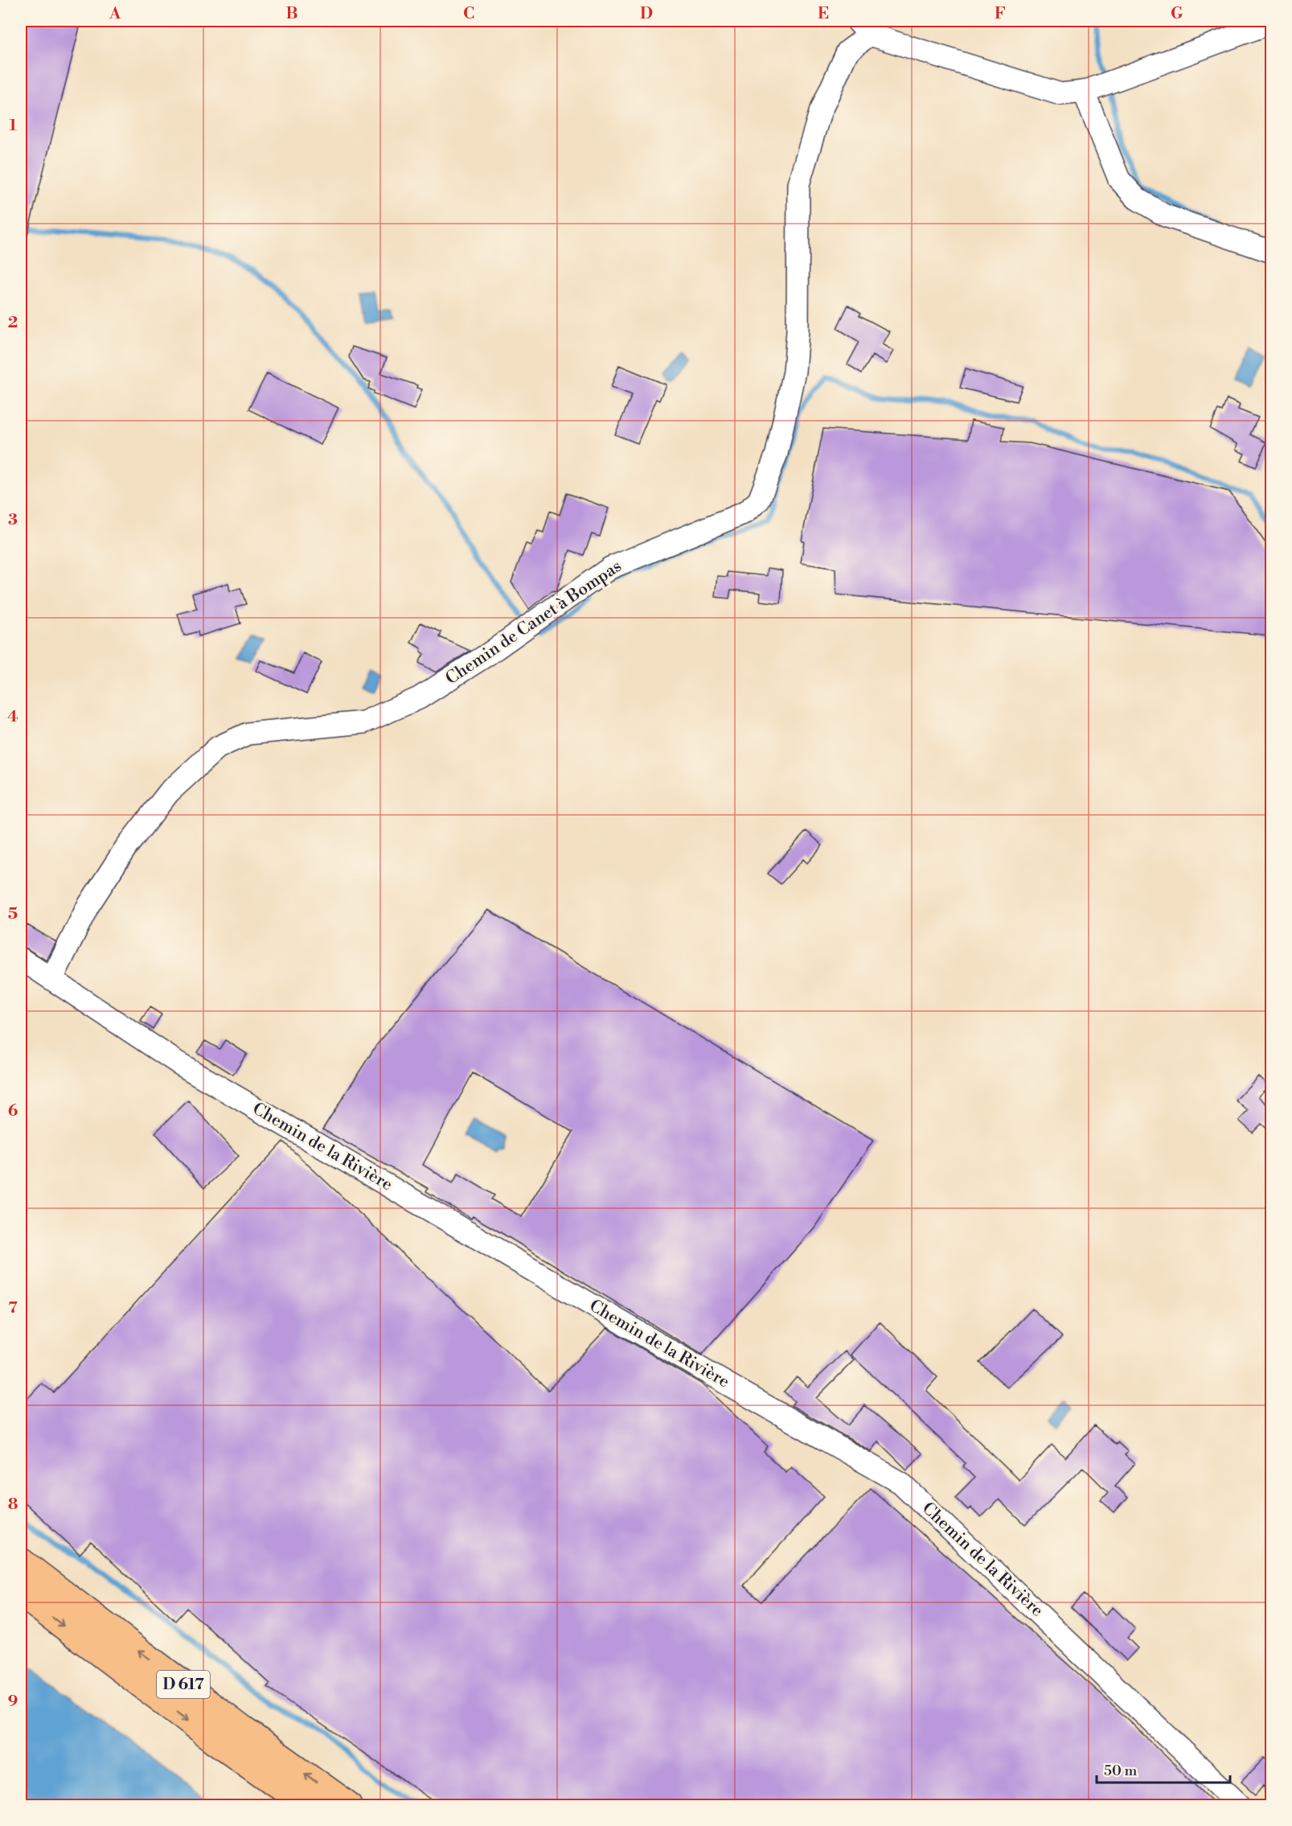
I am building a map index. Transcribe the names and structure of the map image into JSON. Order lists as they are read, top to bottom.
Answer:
{
  "streets": {
    "highway": ["D 617"],
    "street": ["Chemin de Canet à Bompas", "Chemin de la Rivière"]
  },
  "crossings": [
    ["Chemin de Canet à Bompas", "Chemin de la Rivière"]
  ],
  "scale_bar": "50 m",
  "grid": {
    "columns": [
      "A",
      "B",
      "C",
      "D",
      "E",
      "F",
      "G"
    ],
    "rows": [
      "1",
      "2",
      "3",
      "4",
      "5",
      "6",
      "7",
      "8",
      "9"
    ]
  }
}
